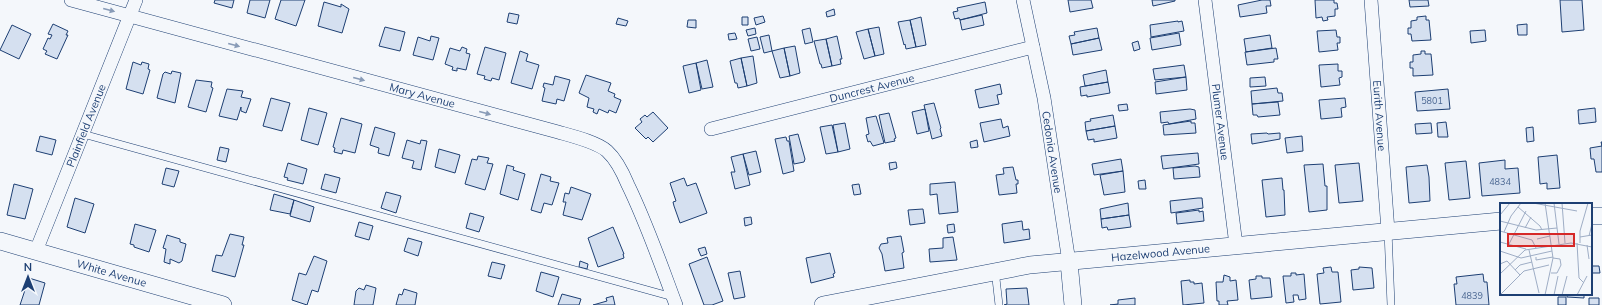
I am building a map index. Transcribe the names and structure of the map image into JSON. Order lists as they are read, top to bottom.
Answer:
{
  "streets": {
    "street": [
      "Duncrest Avenue",
      "Mary Avenue",
      "Eurith Avenue",
      "Plumer Avenue",
      "Plainfield Avenue",
      "Cedonia Avenue",
      "Hazelwood Avenue",
      "White Avenue"
    ]
  },
  "crossings": [
    ["Duncrest Avenue", "Cedonia Avenue"],
    ["Mary Avenue", "Plainfield Avenue"],
    ["Eurith Avenue", "Hazelwood Avenue"],
    ["Plumer Avenue", "Hazelwood Avenue"],
    ["Plainfield Avenue", "White Avenue"],
    ["Cedonia Avenue", "Hazelwood Avenue"]
  ],
  "one_way": ["Mary Avenue"],
  "house_numbers": ["5801", "4834", "4839"],
  "north": "top"
}
